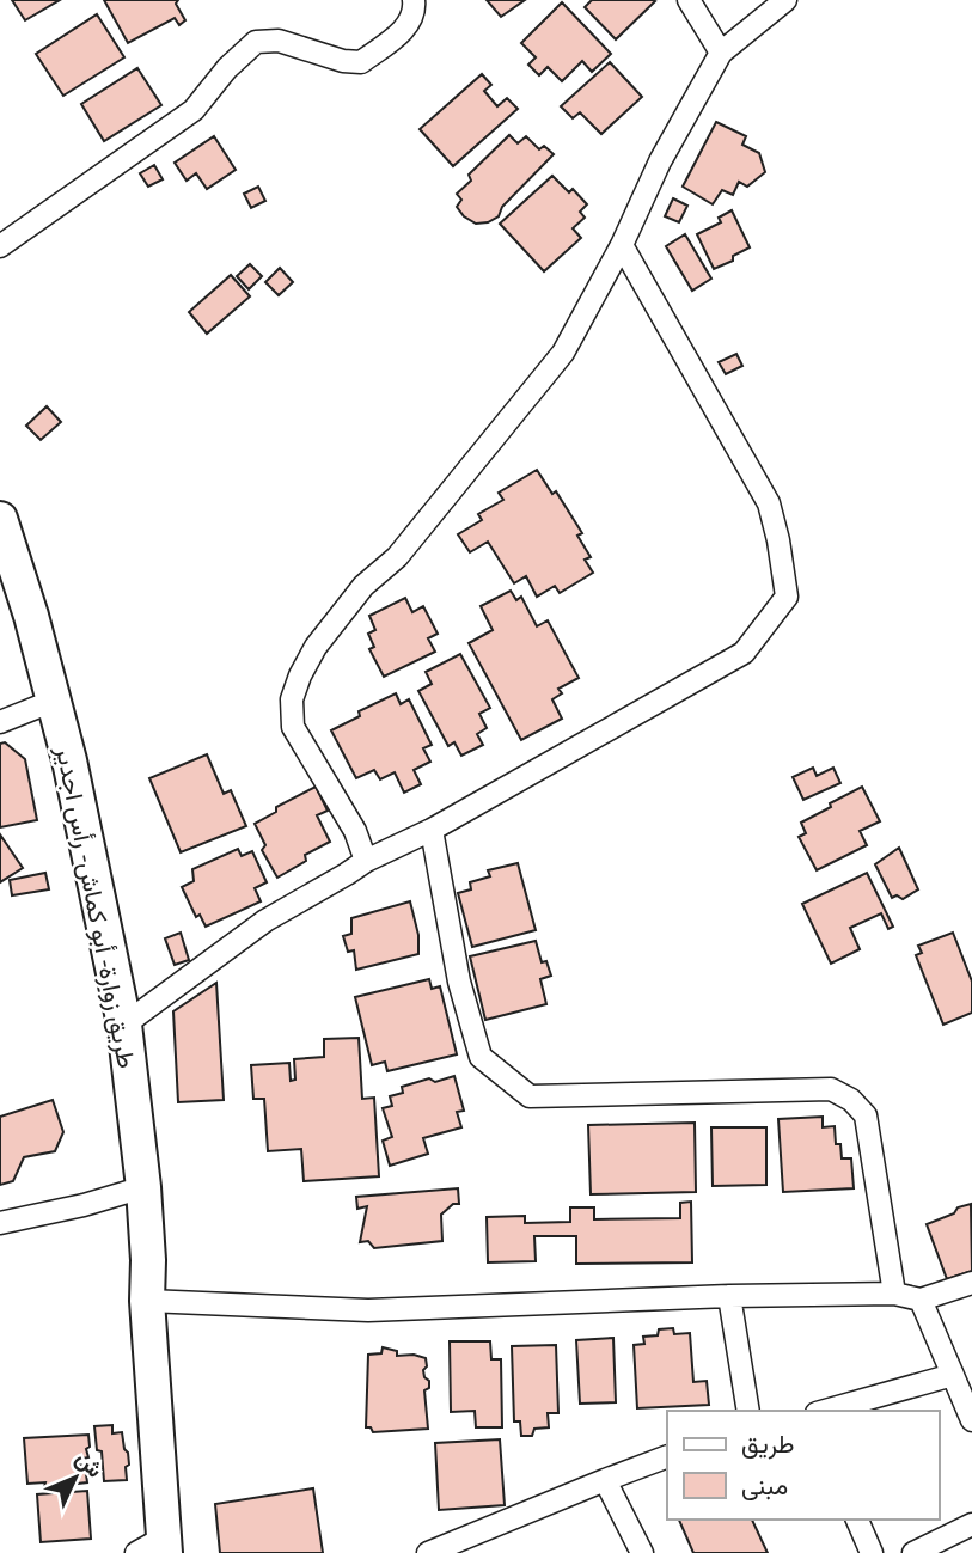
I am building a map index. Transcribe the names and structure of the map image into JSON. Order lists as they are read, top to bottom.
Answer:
{
  "streets": {
    "main road": ["طريق زوارة - أبو كماش - رأس اجدير"]
  },
  "legend": ["طريق", "مبنى"],
  "north": "top right"
}
